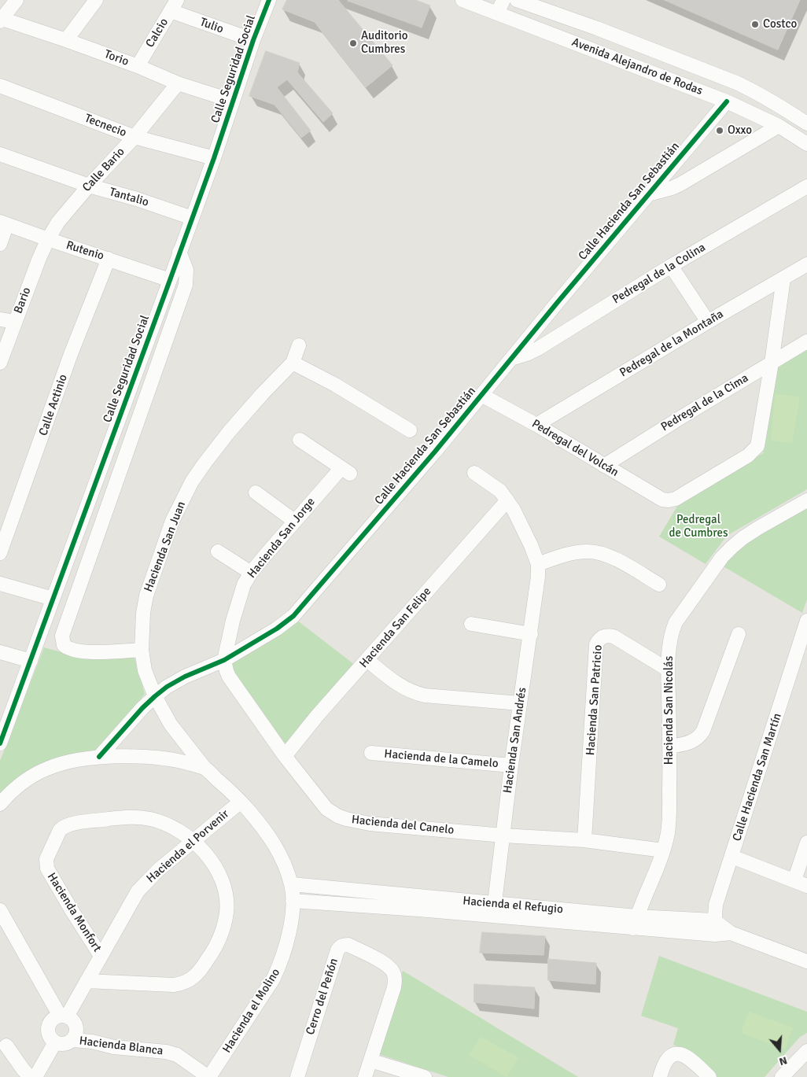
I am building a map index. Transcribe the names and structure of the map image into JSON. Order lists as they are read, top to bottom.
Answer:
{
  "streets": {
    "street": [
      "Tulio",
      "Calcio",
      "Torio",
      "Avenida Alejandro de Rodas",
      "Calle Seguridad Social",
      "Tecnecio",
      "Calle Bario",
      "Tantalio",
      "Calle Hacienda San Sebastián",
      "Rutenio",
      "Pedregal de la Colina",
      "Bario",
      "Pedregal de la Montaña",
      "Pedregal de la Cima",
      "Calle Actinio",
      "Pedregal del Volcán",
      "Hacienda San Jorge",
      "Hacienda San Juan",
      "Hacienda San Felipe",
      "Hacienda San Patricio",
      "Hacienda San Nicolás",
      "Hacienda San Andrés",
      "Hacienda de la Camelo",
      "Calle Hacienda San Martín",
      "Hacienda del Canelo",
      "Hacienda el Porvenir",
      "Hacienda el Refugio",
      "Hacienda Monfort",
      "Cerro del Peñón",
      "Hacienda el Molino",
      "Hacienda Blanca"
    ]
  },
  "crossings": [
    ["Tulio", "Calcio"],
    ["Tulio", "Calle Seguridad Social"],
    ["Calcio", "Torio"],
    ["Torio", "Calle Seguridad Social"],
    ["Torio", "Calle Bario"],
    ["Avenida Alejandro de Rodas", "Calle Hacienda San Sebastián"],
    ["Calle Seguridad Social", "Tecnecio"],
    ["Calle Seguridad Social", "Tantalio"],
    ["Calle Seguridad Social", "Rutenio"],
    ["Tecnecio", "Calle Bario"],
    ["Calle Bario", "Tantalio"],
    ["Calle Bario", "Rutenio"],
    ["Calle Bario", "Bario"],
    ["Calle Hacienda San Sebastián", "Pedregal de la Colina"],
    ["Calle Hacienda San Sebastián", "Pedregal del Volcán"],
    ["Calle Hacienda San Sebastián", "Hacienda San Jorge"],
    ["Calle Hacienda San Sebastián", "Hacienda San Juan"],
    ["Calle Hacienda San Sebastián", "Hacienda del Canelo"],
    ["Calle Hacienda San Sebastián", "Hacienda el Molino"],
    ["Rutenio", "Bario"],
    ["Rutenio", "Calle Actinio"],
    ["Pedregal de la Montaña", "Pedregal del Volcán"],
    ["Pedregal de la Cima", "Pedregal del Volcán"],
    ["Hacienda San Jorge", "Hacienda del Canelo"],
    ["Hacienda San Juan", "Hacienda el Molino"],
    ["Hacienda San Felipe", "Hacienda del Canelo"],
    ["Hacienda San Patricio", "Hacienda San Nicolás"],
    ["Hacienda San Patricio", "Hacienda del Canelo"],
    ["Hacienda San Nicolás", "Hacienda del Canelo"],
    ["Hacienda San Nicolás", "Hacienda el Refugio"],
    ["Hacienda San Andrés", "Hacienda de la Camelo"],
    ["Hacienda San Andrés", "Hacienda del Canelo"],
    ["Hacienda San Andrés", "Hacienda el Refugio"],
    ["Calle Hacienda San Martín", "Hacienda el Refugio"],
    ["Hacienda el Porvenir", "Hacienda Monfort"],
    ["Hacienda el Porvenir", "Hacienda el Molino"],
    ["Hacienda el Porvenir", "Hacienda Blanca"],
    ["Hacienda el Refugio", "Hacienda el Molino"],
    ["Hacienda el Molino", "Hacienda Blanca"]
  ],
  "parks": ["Pedregal de Cumbres"],
  "places": ["Costco", "Auditorio Cumbres", "Oxxo"],
  "north": "bottom"
}
